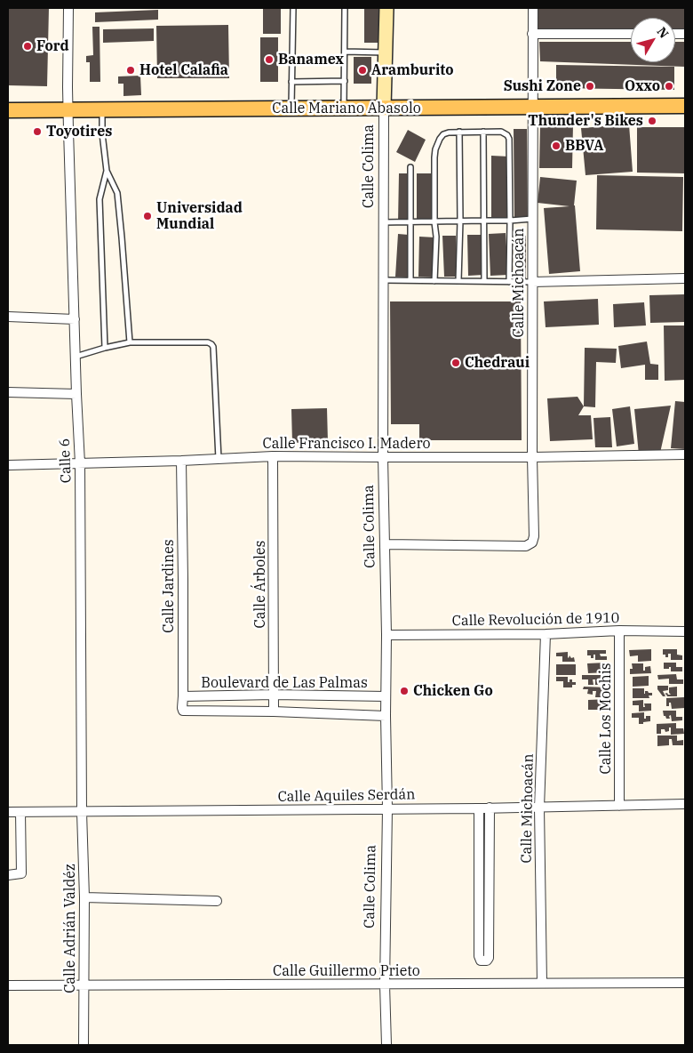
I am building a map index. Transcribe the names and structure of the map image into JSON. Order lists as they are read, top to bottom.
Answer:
{
  "streets": {
    "main road": ["Calle Mariano Abasolo"],
    "street": [
      "Calle Colima",
      "Calle Michoacán",
      "Calle Francisco I. Madero",
      "Calle 6",
      "Calle Árboles",
      "Calle Jardines",
      "Calle Revolución de 1910",
      "Boulevard de Las Palmas",
      "Calle Los Mochis",
      "Calle Aquiles Serdán",
      "Calle Adrián Valdéz",
      "Calle Guillermo Prieto"
    ]
  },
  "crossings": [
    ["Calle Mariano Abasolo", "Calle Colima"],
    ["Calle Mariano Abasolo", "Calle Michoacán"],
    ["Calle Mariano Abasolo", "Calle 6"],
    ["Calle Colima", "Calle Michoacán"],
    ["Calle Colima", "Calle Francisco I. Madero"],
    ["Calle Colima", "Calle Revolución de 1910"],
    ["Calle Colima", "Boulevard de Las Palmas"],
    ["Calle Colima", "Calle Aquiles Serdán"],
    ["Calle Colima", "Calle Guillermo Prieto"],
    ["Calle Michoacán", "Calle Francisco I. Madero"],
    ["Calle Michoacán", "Calle Revolución de 1910"],
    ["Calle Michoacán", "Calle Aquiles Serdán"],
    ["Calle Michoacán", "Calle Guillermo Prieto"],
    ["Calle Francisco I. Madero", "Calle 6"],
    ["Calle Francisco I. Madero", "Calle Árboles"],
    ["Calle Francisco I. Madero", "Calle Jardines"],
    ["Calle 6", "Calle Aquiles Serdán"],
    ["Calle 6", "Calle Adrián Valdéz"],
    ["Calle Árboles", "Boulevard de Las Palmas"],
    ["Calle Jardines", "Boulevard de Las Palmas"],
    ["Calle Revolución de 1910", "Calle Los Mochis"],
    ["Calle Los Mochis", "Calle Aquiles Serdán"],
    ["Calle Aquiles Serdán", "Calle Adrián Valdéz"],
    ["Calle Adrián Valdéz", "Calle Guillermo Prieto"]
  ],
  "places": [
    "Ford",
    "Banamex",
    "Hotel Calafia",
    "Aramburito",
    "Sushi Zone",
    "Oxxo",
    "Thunder's Bikes",
    "Toyotires",
    "BBVA",
    "Universidad Mundial",
    "Chedraui",
    "Chicken Go"
  ],
  "north": "top right"
}
